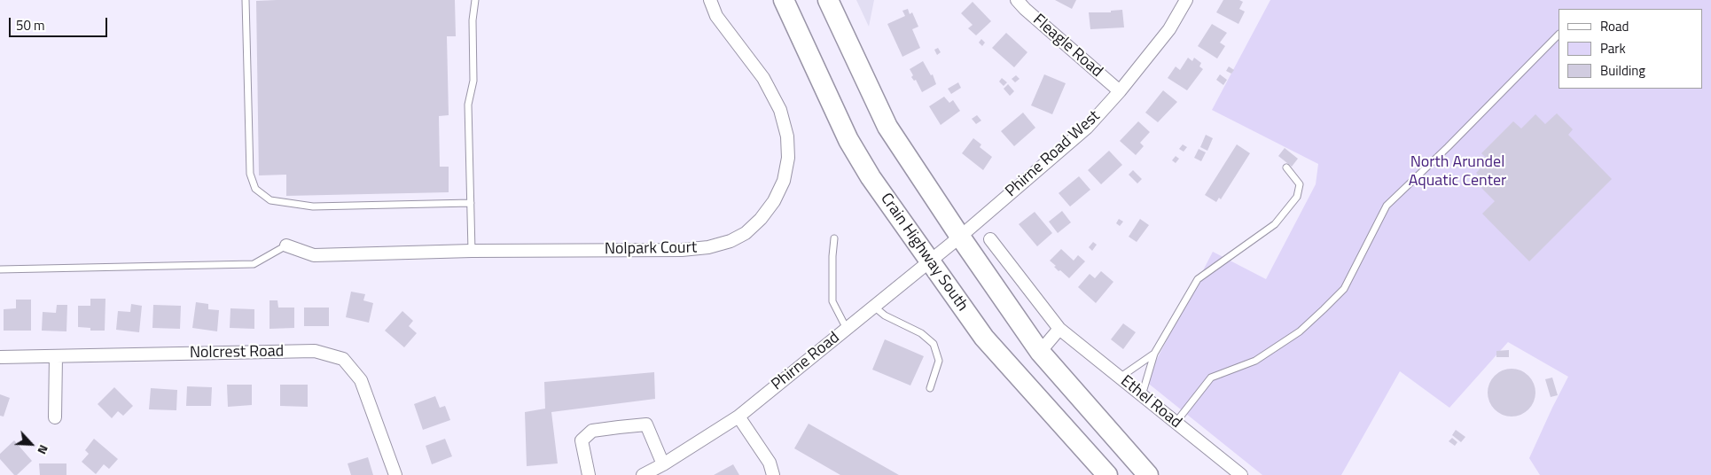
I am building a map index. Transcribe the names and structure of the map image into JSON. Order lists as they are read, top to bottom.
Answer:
{
  "streets": {
    "main road": ["Crain Highway South"],
    "street": [
      "Fleagle Road",
      "Phirne Road West",
      "Nolpark Court",
      "Nolcrest Road",
      "Phirne Road",
      "Ethel Road"
    ]
  },
  "crossings": [
    ["Fleagle Road", "Phirne Road West"],
    ["Phirne Road West", "Phirne Road"],
    ["Crain Highway South", "Phirne Road"]
  ],
  "parks": ["North Arundel Aquatic Center"],
  "legend": ["Road", "Park", "Building"],
  "scale_bar": "50 m",
  "north": "bottom right"
}
